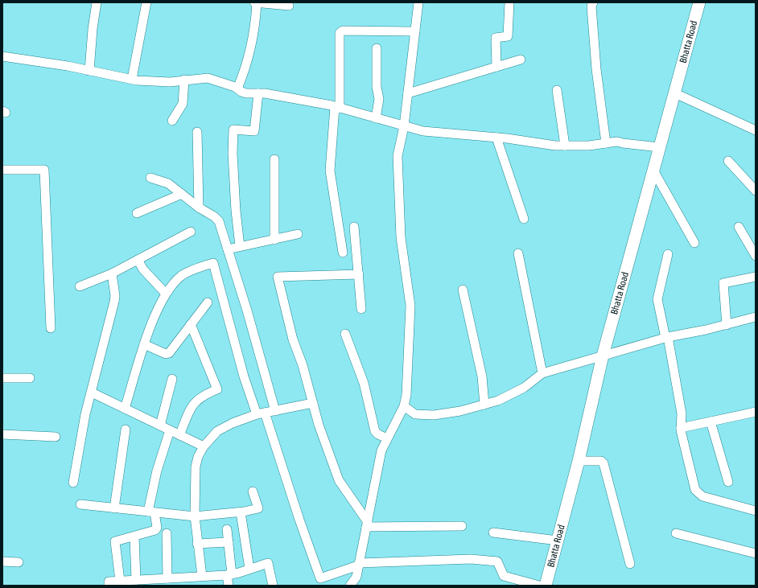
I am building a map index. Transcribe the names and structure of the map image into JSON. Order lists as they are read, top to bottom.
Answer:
{
  "streets": {
    "main road": ["Bhatta Road"]
  }
}
